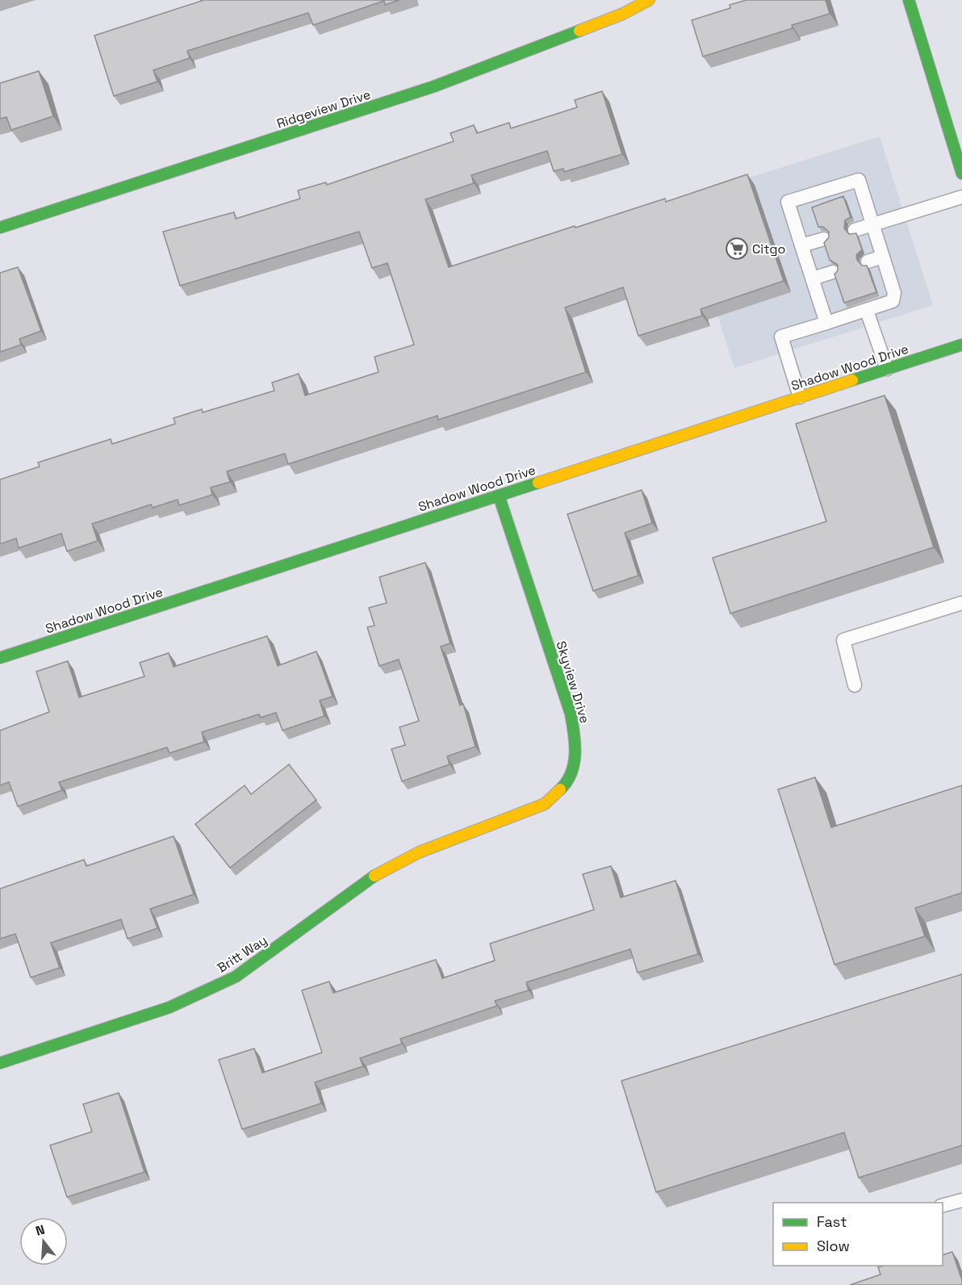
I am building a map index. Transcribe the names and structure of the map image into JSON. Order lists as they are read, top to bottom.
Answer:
{
  "streets": {
    "street": [
      "Ridgeview Drive",
      "Shadow Wood Drive",
      "Skyview Drive",
      "Britt Way"
    ]
  },
  "crossings": [
    ["Shadow Wood Drive", "Skyview Drive"],
    ["Skyview Drive", "Britt Way"]
  ],
  "places": {
    "supermarket": ["Citgo"]
  },
  "legend": ["Fast", "Slow"],
  "north": "top"
}
